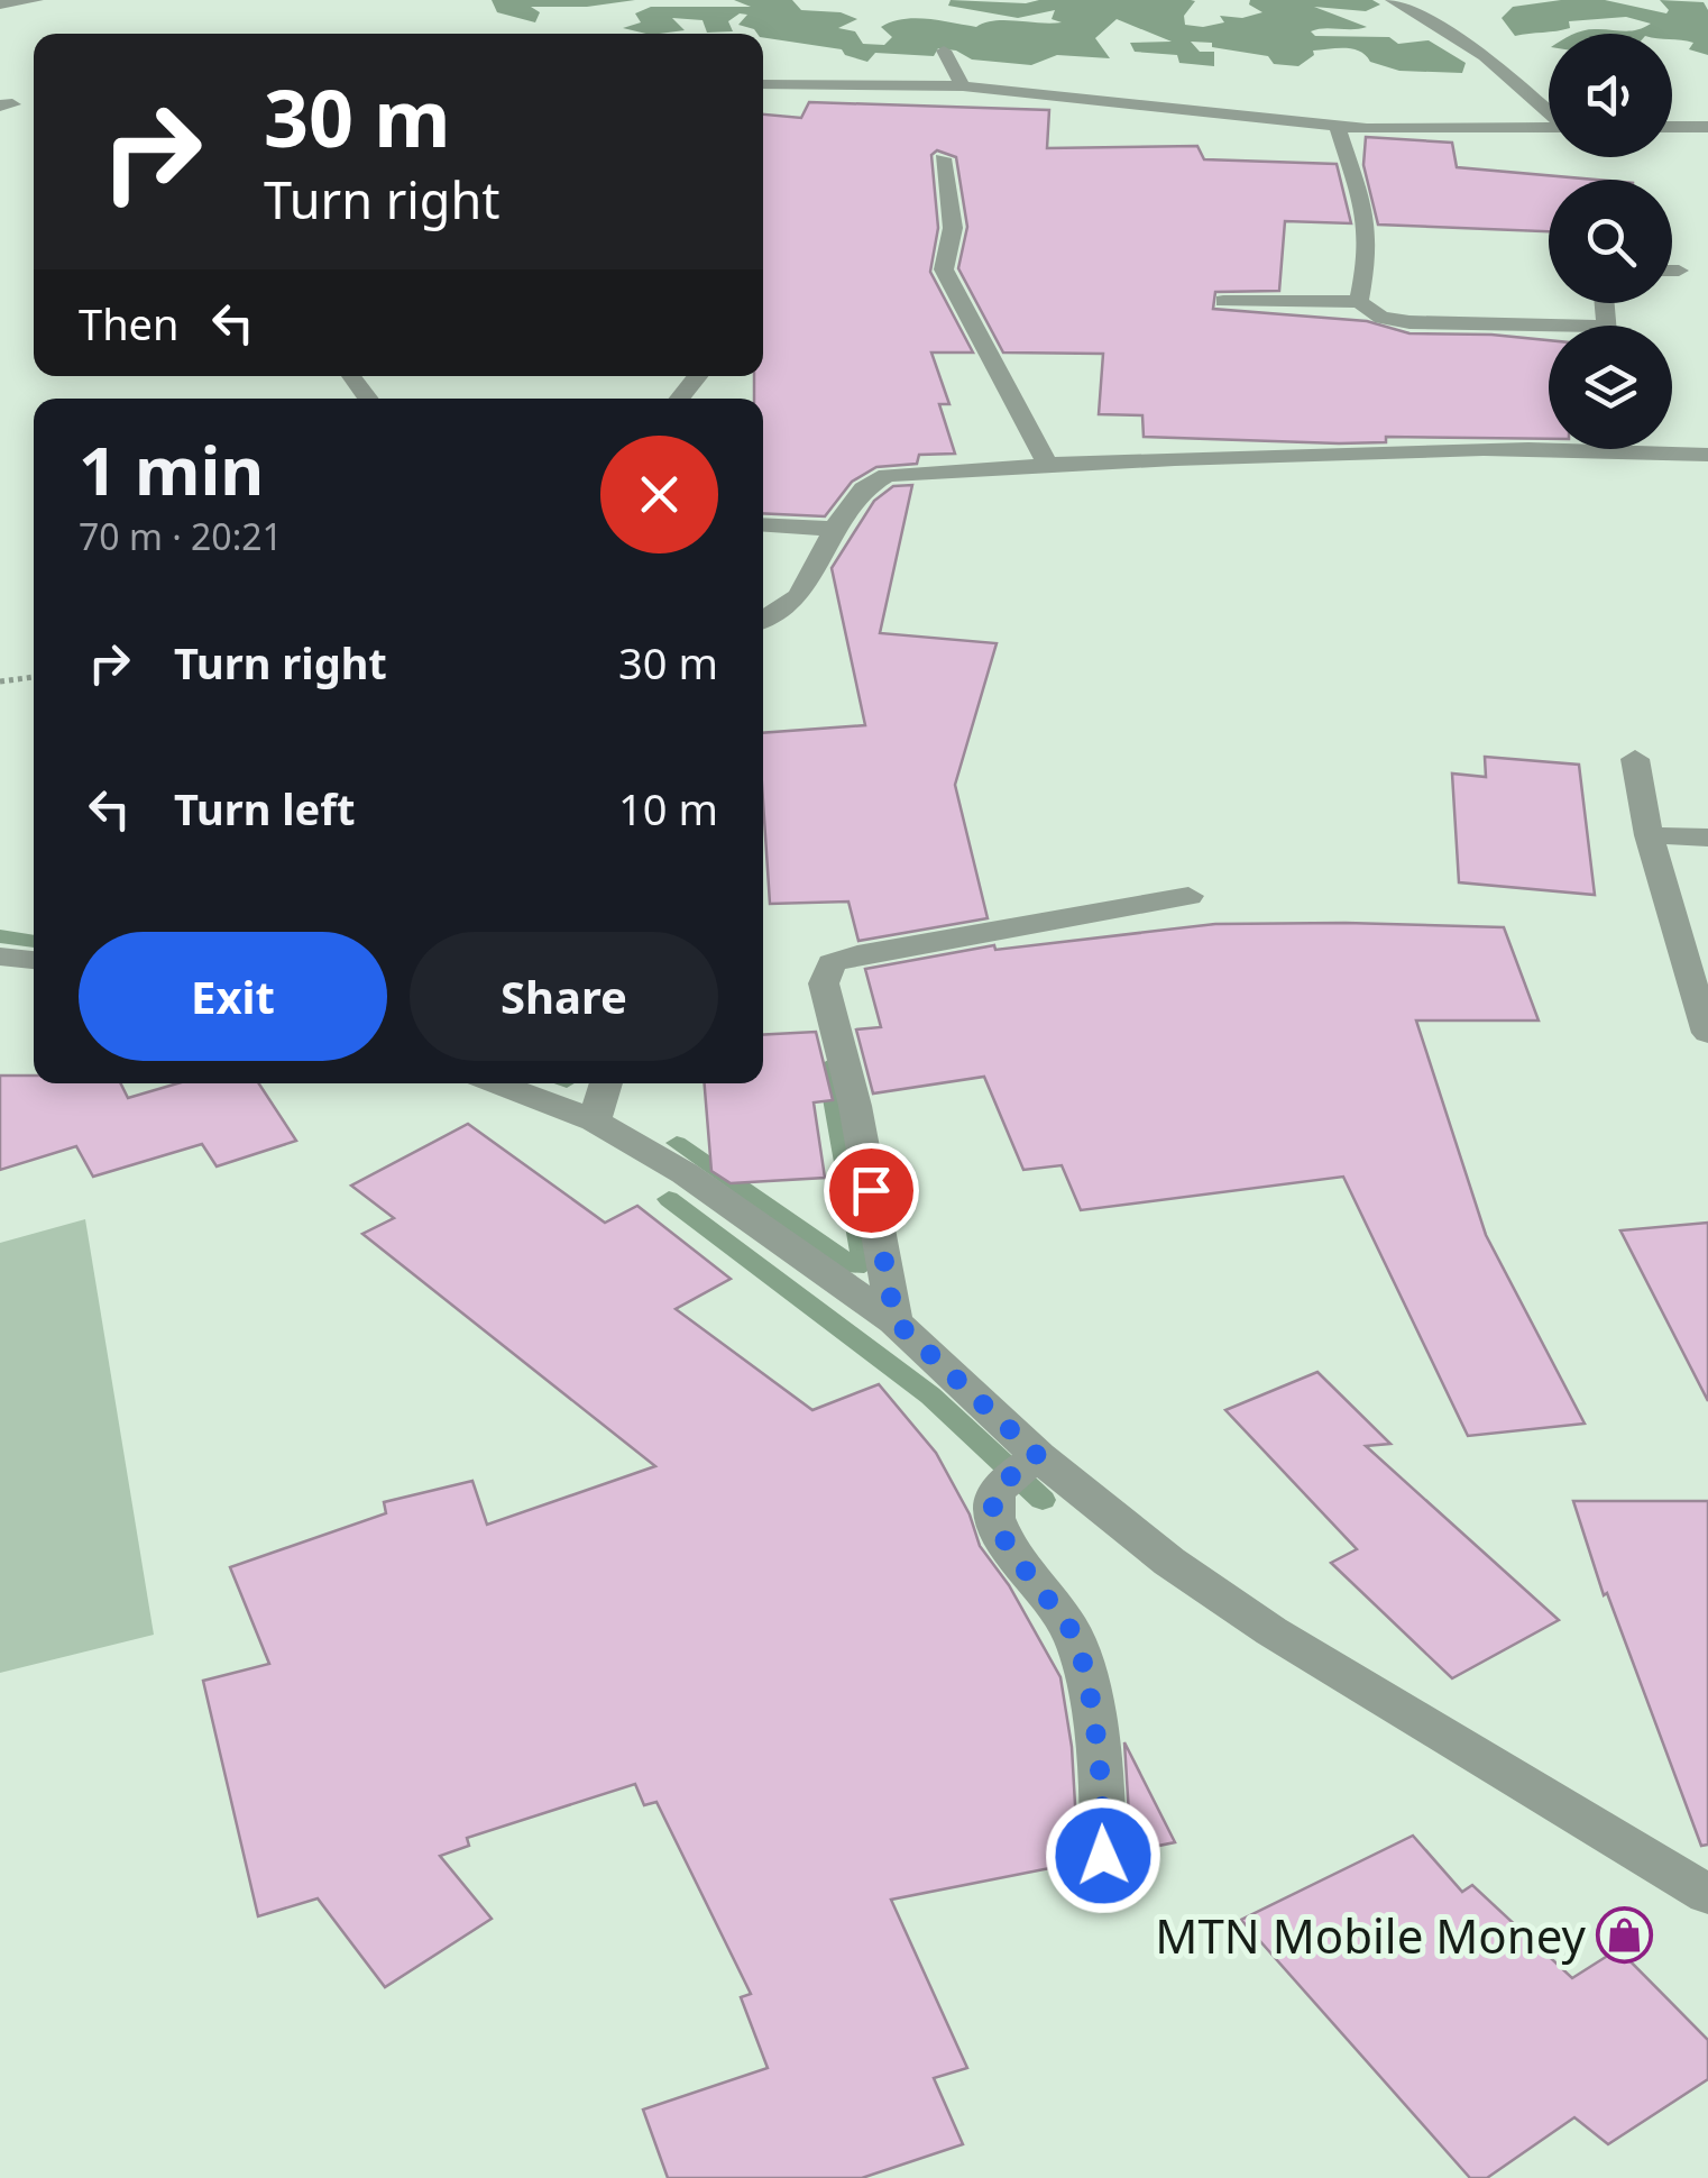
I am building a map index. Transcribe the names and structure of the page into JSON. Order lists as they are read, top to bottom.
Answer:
{
  "places": {
    "shop": ["MTN Mobile Money"]
  },
  "page": {
    "turn": ["30 m", "Turn right"],
    "then": "Then",
    "heading": ["1 min", "70 m · 20:21"],
    "list": [
      {
        "name": "Turn right",
        "value": "30 m"
      },
      {
        "name": "Turn left",
        "value": "10 m"
      }
    ],
    "buttons": ["Exit", "Share"]
  }
}
